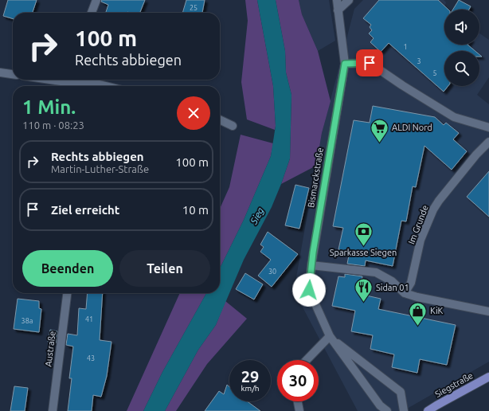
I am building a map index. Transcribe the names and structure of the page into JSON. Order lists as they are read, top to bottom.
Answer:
{
  "streets": {
    "main road": ["Siegstraße"],
    "street": ["Bismarckstraße", "Im Grunde", "Austraße"]
  },
  "water": ["Sieg"],
  "places": {
    "supermarket": ["ALDI Nord"],
    "bank": ["Sparkasse Siegen"],
    "restaurant": ["Sidan 01"],
    "shop": ["KiK"]
  },
  "house_numbers": [
    "25",
    "1",
    "3",
    "5",
    "30",
    "41",
    "38a",
    "43"
  ],
  "page": {
    "turn": ["100 m", "Rechts abbiegen"],
    "heading": ["1 Min.", "110 m · 08:23"],
    "list": [
      {
        "name": "Rechts abbiegen",
        "note": "Martin-Luther-Straße",
        "value": "100 m"
      },
      {
        "name": "Ziel erreicht",
        "value": "10 m"
      }
    ],
    "buttons": ["Beenden", "Teilen"],
    "speed": "29 km/h",
    "limit": "30"
  }
}
